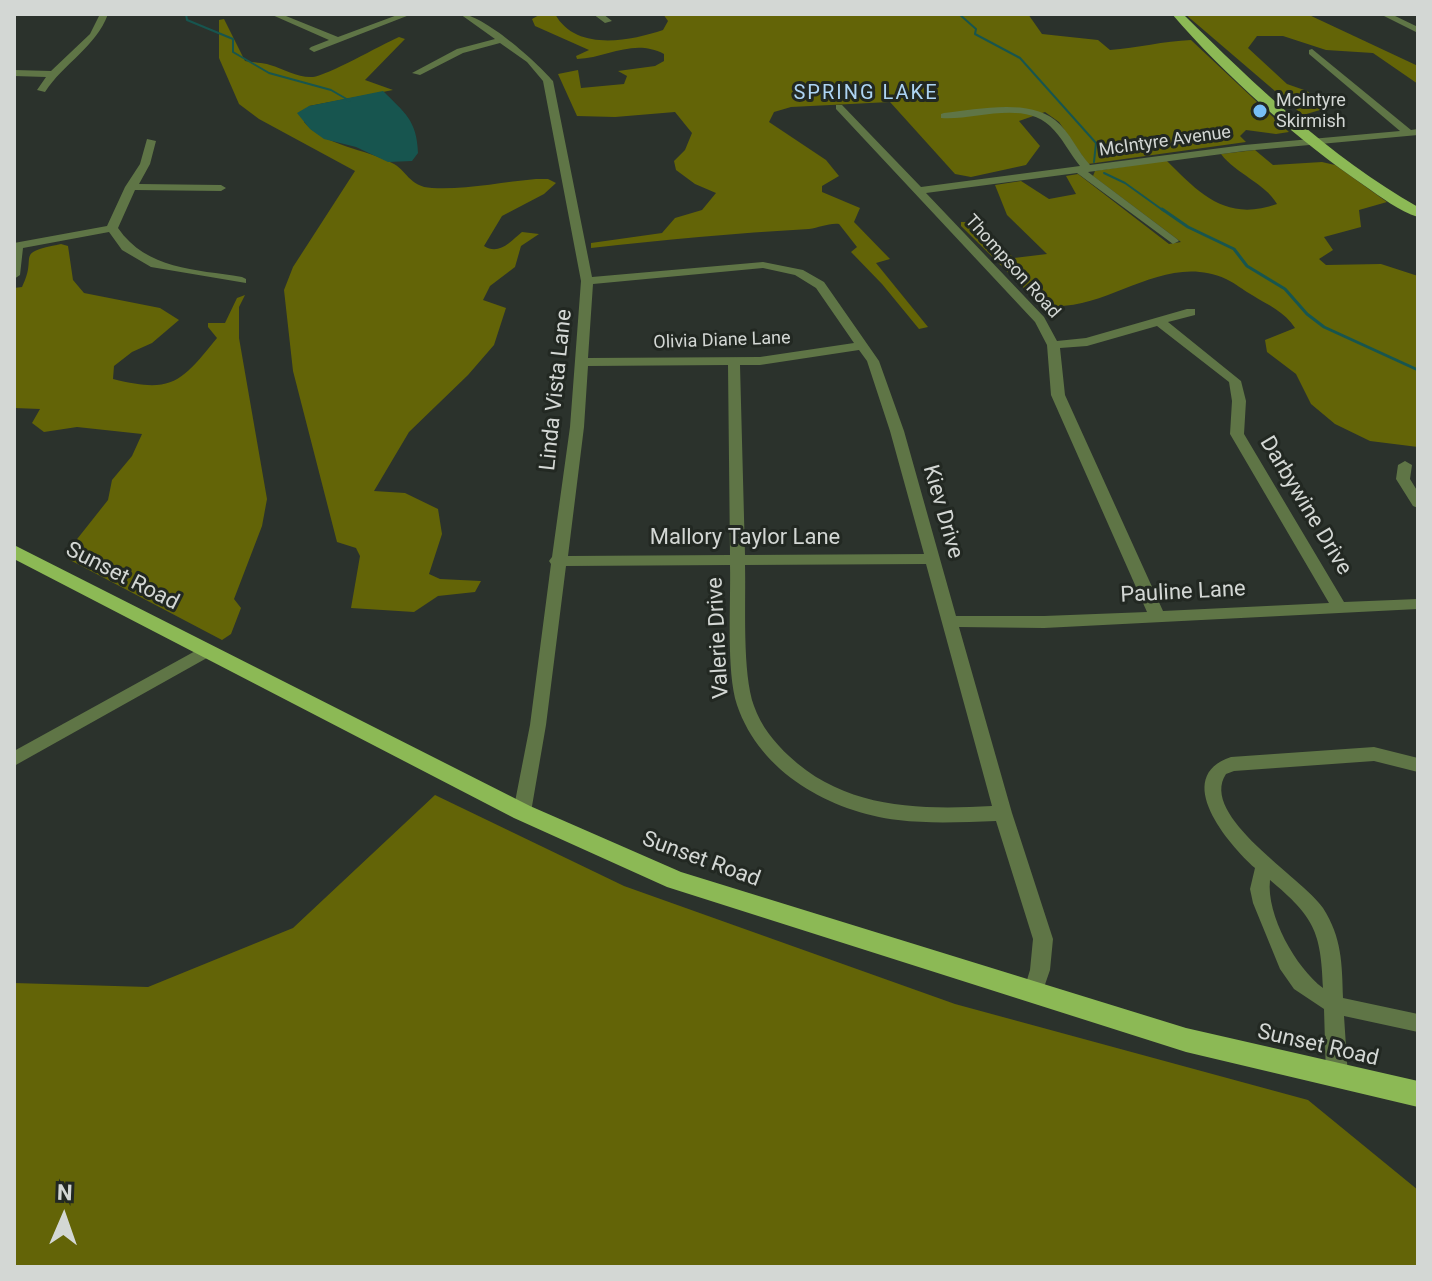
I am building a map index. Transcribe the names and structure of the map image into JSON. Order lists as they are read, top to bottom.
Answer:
{
  "streets": {
    "main road": ["Sunset Road"],
    "street": [
      "McIntyre Avenue",
      "Thompson Road",
      "Olivia Diane Lane",
      "Linda Vista Lane",
      "Darbywine Drive",
      "Kiev Drive",
      "Mallory Taylor Lane",
      "Pauline Lane",
      "Valerie Drive"
    ]
  },
  "crossings": [
    ["McIntyre Avenue", "Thompson Road"],
    ["Thompson Road", "Pauline Lane"],
    ["Olivia Diane Lane", "Linda Vista Lane"],
    ["Olivia Diane Lane", "Kiev Drive"],
    ["Olivia Diane Lane", "Valerie Drive"],
    ["Linda Vista Lane", "Kiev Drive"],
    ["Linda Vista Lane", "Mallory Taylor Lane"],
    ["Linda Vista Lane", "Sunset Road"],
    ["Darbywine Drive", "Pauline Lane"],
    ["Kiev Drive", "Mallory Taylor Lane"],
    ["Kiev Drive", "Sunset Road"],
    ["Kiev Drive", "Pauline Lane"],
    ["Kiev Drive", "Valerie Drive"],
    ["Mallory Taylor Lane", "Valerie Drive"]
  ],
  "districts": ["SPRING LAKE"],
  "places": ["McIntyre Skirmish"],
  "north": "top"
}
